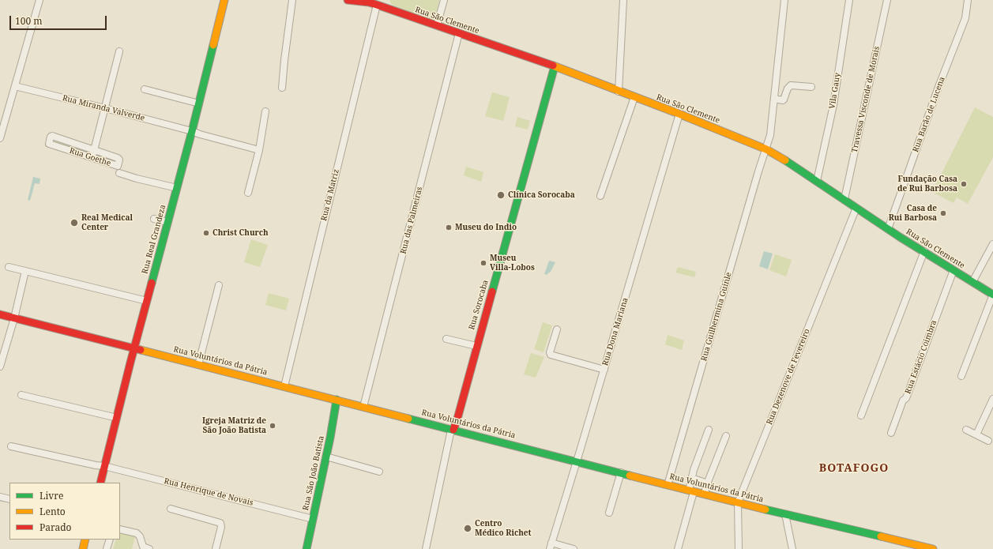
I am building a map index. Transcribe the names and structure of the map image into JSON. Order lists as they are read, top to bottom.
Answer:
{
  "streets": {
    "main road": [
      "Rua São Clemente",
      "Rua Real Grandeza",
      "Rua Sorocaba",
      "Rua Voluntários da Pátria",
      "Rua São João Batista"
    ],
    "street": [
      "Vila Gauy",
      "Travessa Visconde de Morais",
      "Rua Miranda Valverde",
      "Rua Barão de Lucena",
      "Rua Goethe",
      "Rua da Matriz",
      "Rua das Palmeiras",
      "Rua Guilhermina Guinle",
      "Rua Dona Mariana",
      "Rua Estácio Coimbra",
      "Rua Dezenove de Fevereiro",
      "Rua Henrique de Novais"
    ]
  },
  "crossings": [
    ["Rua São Clemente", "Vila Gauy"],
    ["Rua São Clemente", "Travessa Visconde de Morais"],
    ["Rua São Clemente", "Rua Barão de Lucena"],
    ["Rua São Clemente", "Rua da Matriz"],
    ["Rua São Clemente", "Rua das Palmeiras"],
    ["Rua São Clemente", "Rua Sorocaba"],
    ["Rua São Clemente", "Rua Guilhermina Guinle"],
    ["Rua São Clemente", "Rua Dona Mariana"],
    ["Rua São Clemente", "Rua Estácio Coimbra"],
    ["Rua São Clemente", "Rua Dezenove de Fevereiro"],
    ["Rua Miranda Valverde", "Rua Real Grandeza"],
    ["Rua da Matriz", "Rua Voluntários da Pátria"],
    ["Rua das Palmeiras", "Rua Voluntários da Pátria"],
    ["Rua Real Grandeza", "Rua Voluntários da Pátria"],
    ["Rua Real Grandeza", "Rua Henrique de Novais"],
    ["Rua Sorocaba", "Rua Voluntários da Pátria"],
    ["Rua Guilhermina Guinle", "Rua Voluntários da Pátria"],
    ["Rua Dona Mariana", "Rua Voluntários da Pátria"],
    ["Rua Voluntários da Pátria", "Rua Dezenove de Fevereiro"],
    ["Rua Voluntários da Pátria", "Rua São João Batista"],
    ["Rua São João Batista", "Rua Henrique de Novais"]
  ],
  "districts": ["BOTAFOGO"],
  "places": [
    "Fundação Casa de Rui Barbosa",
    "Clínica Sorocaba",
    "Casa de Rui Barbosa",
    "Real Medical Center",
    "Museu do Indio",
    "Christ Church",
    "Museu Villa-Lobos",
    "Igreja Matriz de São João Batista",
    "Centro Médico Richet"
  ],
  "legend": ["Livre", "Lento", "Parado"],
  "scale_bar": "100 m"
}
